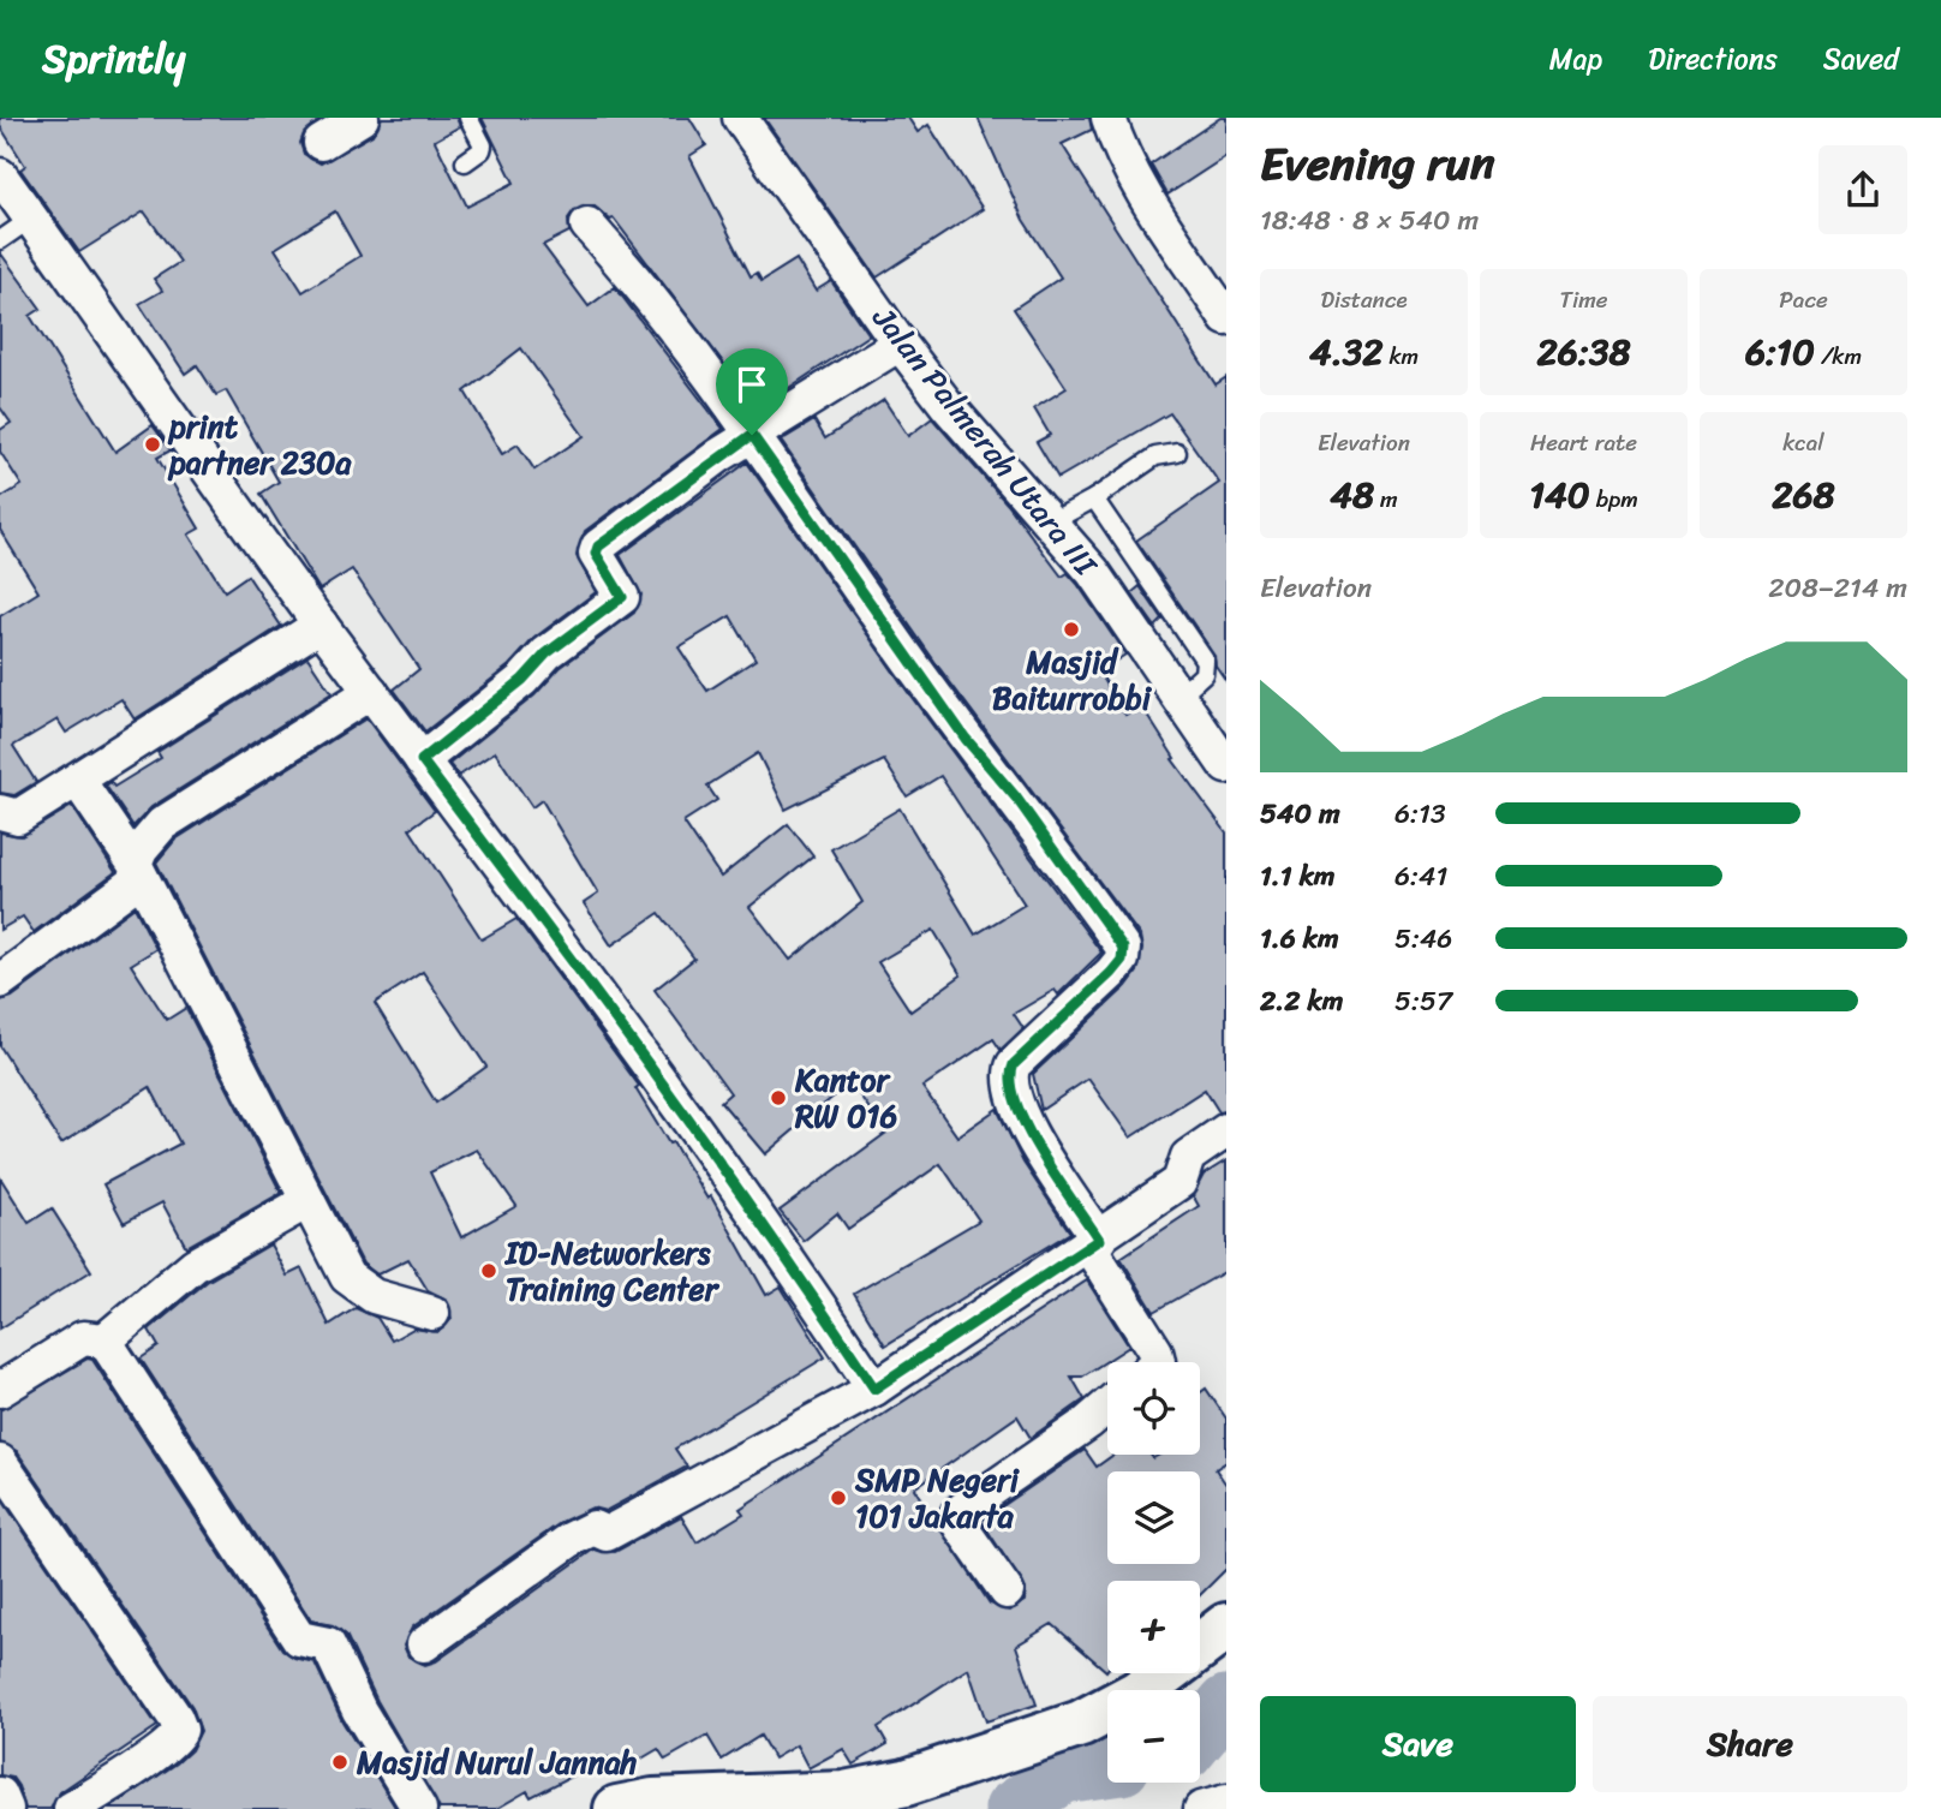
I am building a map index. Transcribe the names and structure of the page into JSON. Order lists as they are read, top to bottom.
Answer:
{
  "streets": {
    "street": ["Jalan Palmerah Utara III"]
  },
  "places": [
    "print partner 230a",
    "Masjid Baiturrobbi",
    "Kantor RW 016",
    "ID-Networkers Training Center",
    "SMP Negeri 101 Jakarta",
    "Masjid Nurul Jannah"
  ],
  "page": {
    "header": "Sprintly",
    "nav": ["Map", "Directions", "Saved"],
    "heading": ["Evening run", "18:48 · 8 × 540 m"],
    "stats": [
      ["Distance", "4.32 km"],
      ["Time", "26:38"],
      ["Pace", "6:10 /km"],
      ["Elevation", "48 m"],
      ["Heart rate", "140 bpm"],
      ["kcal", "268"]
    ],
    "chart": ["Elevation", "208–214 m"],
    "list": [
      {
        "name": "540 m",
        "note": "6:13"
      },
      {
        "name": "1.1 km",
        "note": "6:41"
      },
      {
        "name": "1.6 km",
        "note": "5:46"
      },
      {
        "name": "2.2 km",
        "note": "5:57"
      }
    ],
    "map_buttons": ["+", "−"],
    "buttons": ["Save", "Share"]
  }
}
